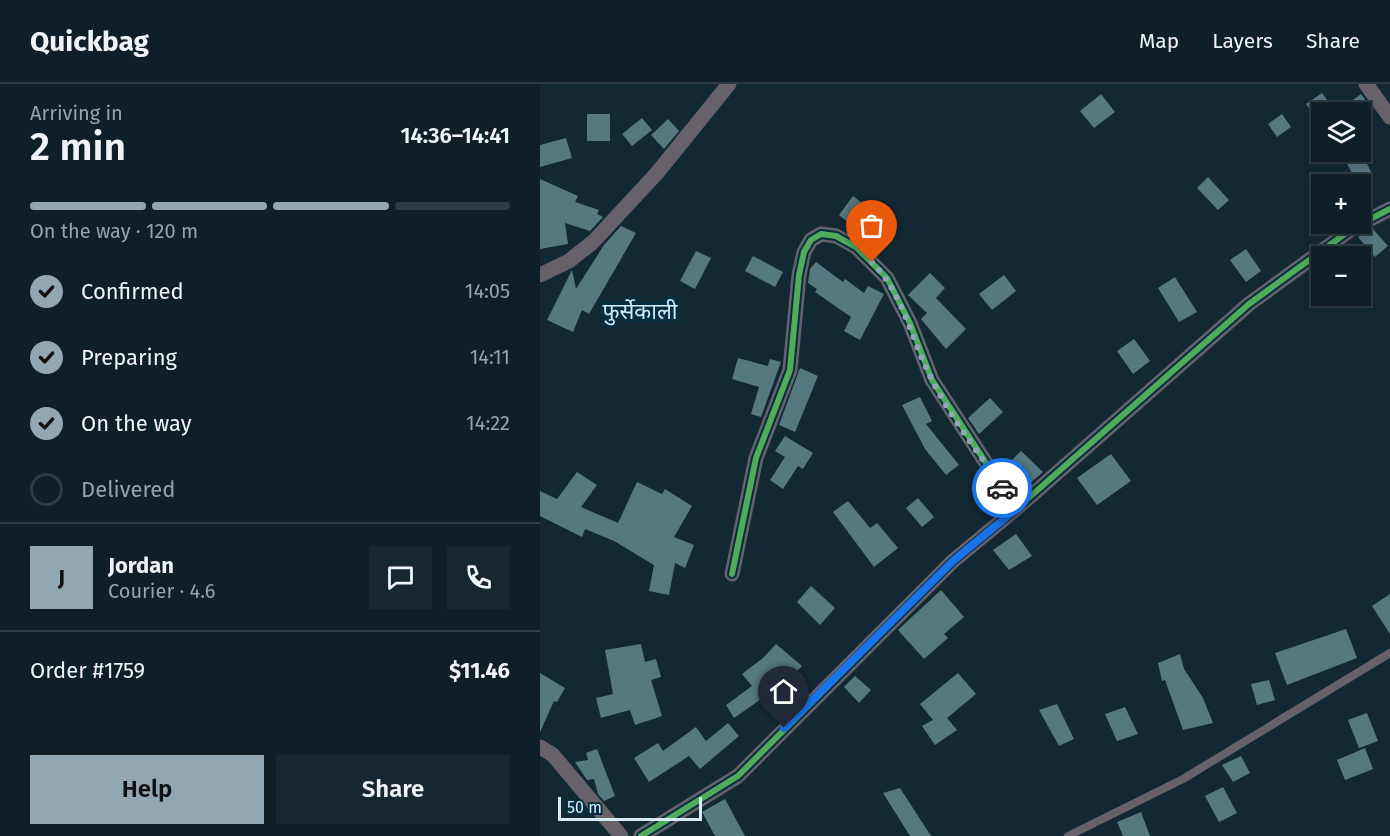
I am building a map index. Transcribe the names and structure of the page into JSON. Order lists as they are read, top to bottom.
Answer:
{
  "districts": ["फुर्सेकाली"],
  "scale_bar": "50 m",
  "page": {
    "header": "Quickbag",
    "nav": ["Map", "Layers", "Share"],
    "heading": ["2 min", "Arriving in", "14:36–14:41"],
    "panel": [
      "Jordan",
      "Courier · 4.6",
      "Order #1759",
      "$11.46"
    ],
    "map_buttons": ["+", "−"],
    "bar": "On the way · 120 m",
    "list": [
      ["Confirmed", "14:05"],
      ["Preparing", "14:11"],
      ["On the way", "14:22"],
      "Delivered"
    ],
    "round": "J",
    "buttons": ["Help", "Share"],
    "scale": "50 m"
  }
}
